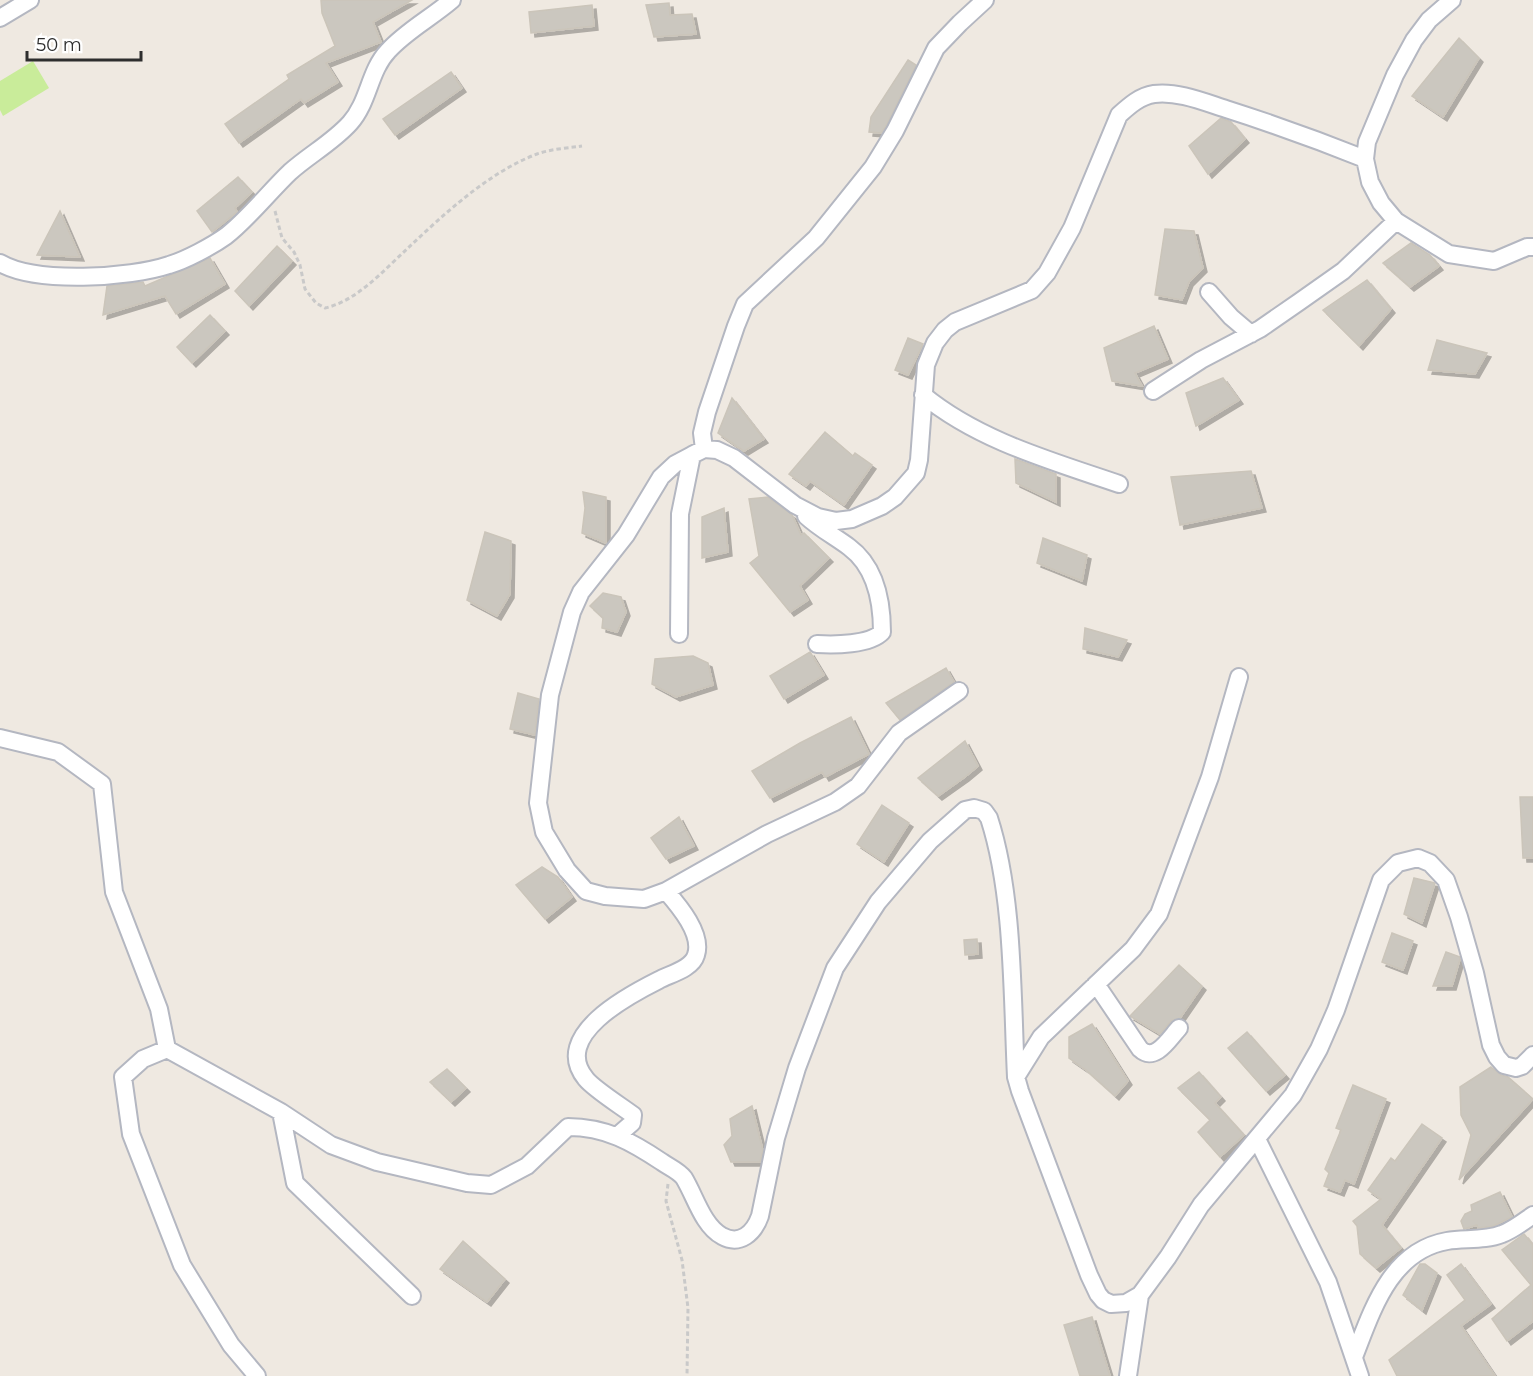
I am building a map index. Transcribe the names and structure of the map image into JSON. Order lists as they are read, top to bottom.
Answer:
{
  "scale_bar": "50 m"
}
